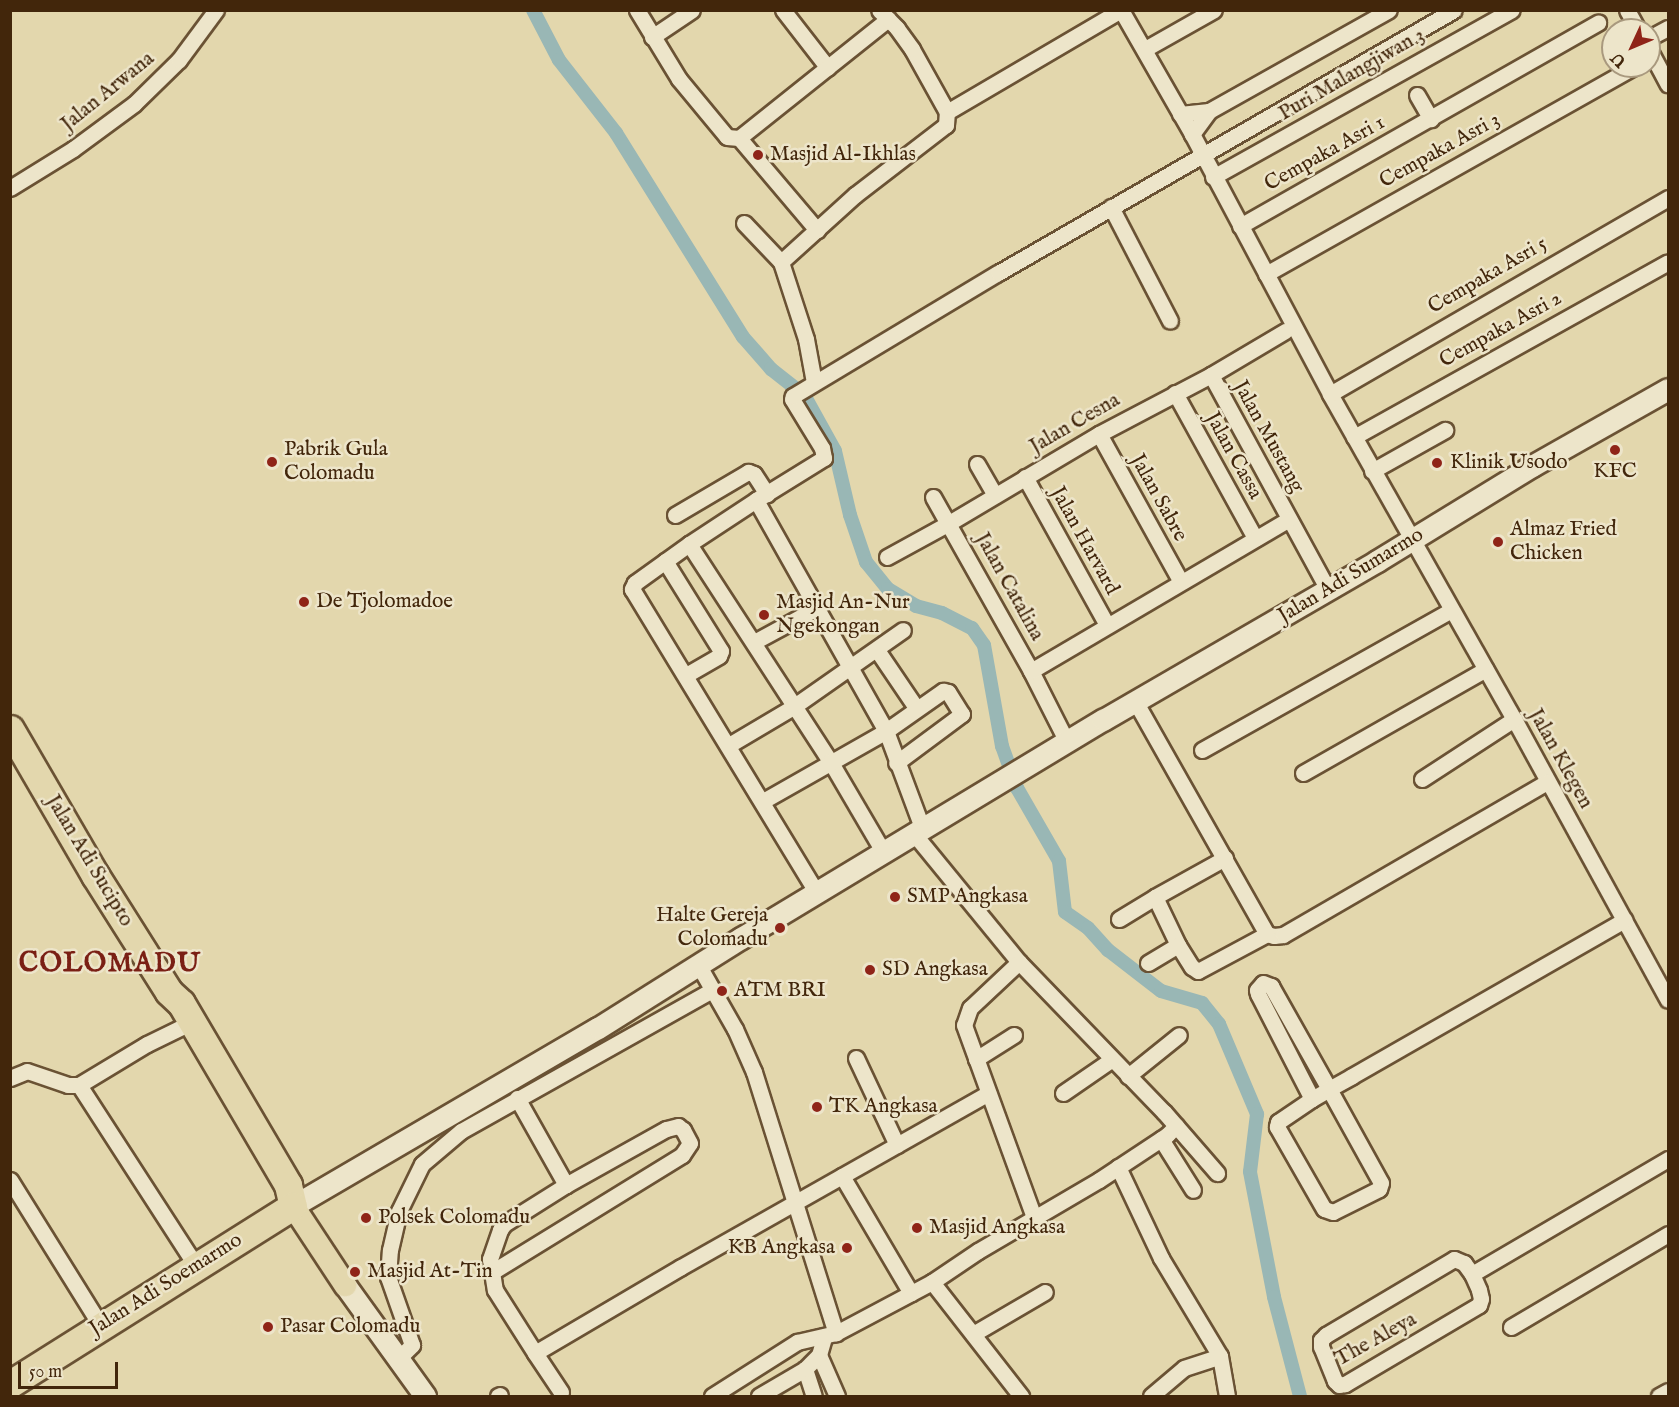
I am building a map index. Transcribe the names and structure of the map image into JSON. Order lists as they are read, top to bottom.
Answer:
{
  "streets": {
    "highway": ["Jalan Adi Sucipto", "Jalan Adi Soemarmo"],
    "main road": ["Jalan Adi Sumarmo"],
    "street": [
      "Puri Malangjiwan 3",
      "Jalan Arwana",
      "Cempaka Asri 3",
      "Cempaka Asri 1",
      "Cempaka Asri 5",
      "Cempaka Asri 2",
      "Jalan Cesna",
      "Jalan Mustang",
      "Jalan Cassa",
      "Jalan Sabre",
      "Jalan Harvard",
      "Jalan Catalina",
      "Jalan Klegen",
      "The Aleya"
    ]
  },
  "crossings": [
    ["Puri Malangjiwan 3", "Jalan Klegen"],
    ["Cempaka Asri 3", "Jalan Klegen"],
    ["Cempaka Asri 1", "Jalan Klegen"],
    ["Cempaka Asri 5", "Jalan Klegen"],
    ["Cempaka Asri 2", "Jalan Klegen"],
    ["Jalan Cesna", "Jalan Mustang"],
    ["Jalan Cesna", "Jalan Cassa"],
    ["Jalan Cesna", "Jalan Sabre"],
    ["Jalan Cesna", "Jalan Harvard"],
    ["Jalan Cesna", "Jalan Catalina"],
    ["Jalan Mustang", "Jalan Adi Sumarmo"],
    ["Jalan Adi Sumarmo", "Jalan Catalina"],
    ["Jalan Adi Sumarmo", "Jalan Klegen"],
    ["Jalan Adi Sumarmo", "Jalan Adi Sucipto"],
    ["Jalan Adi Sumarmo", "Jalan Adi Soemarmo"],
    ["Jalan Adi Sucipto", "Jalan Adi Soemarmo"]
  ],
  "districts": ["COLOMADU"],
  "places": [
    "Masjid Al-Ikhlas",
    "KFC",
    "Pabrik Gula Colomadu",
    "Klinik Usodo",
    "Almaz Fried Chicken",
    "De Tjolomadoe",
    "Masjid An-Nur Ngekongan",
    "SMP Angkasa",
    "Halte Gereja Colomadu",
    "SD Angkasa",
    "ATM BRI",
    "TK Angkasa",
    "Polsek Colomadu",
    "Masjid Angkasa",
    "KB Angkasa",
    "Masjid At-Tin",
    "Pasar Colomadu"
  ],
  "scale_bar": "50 m",
  "north": "bottom left"
}
